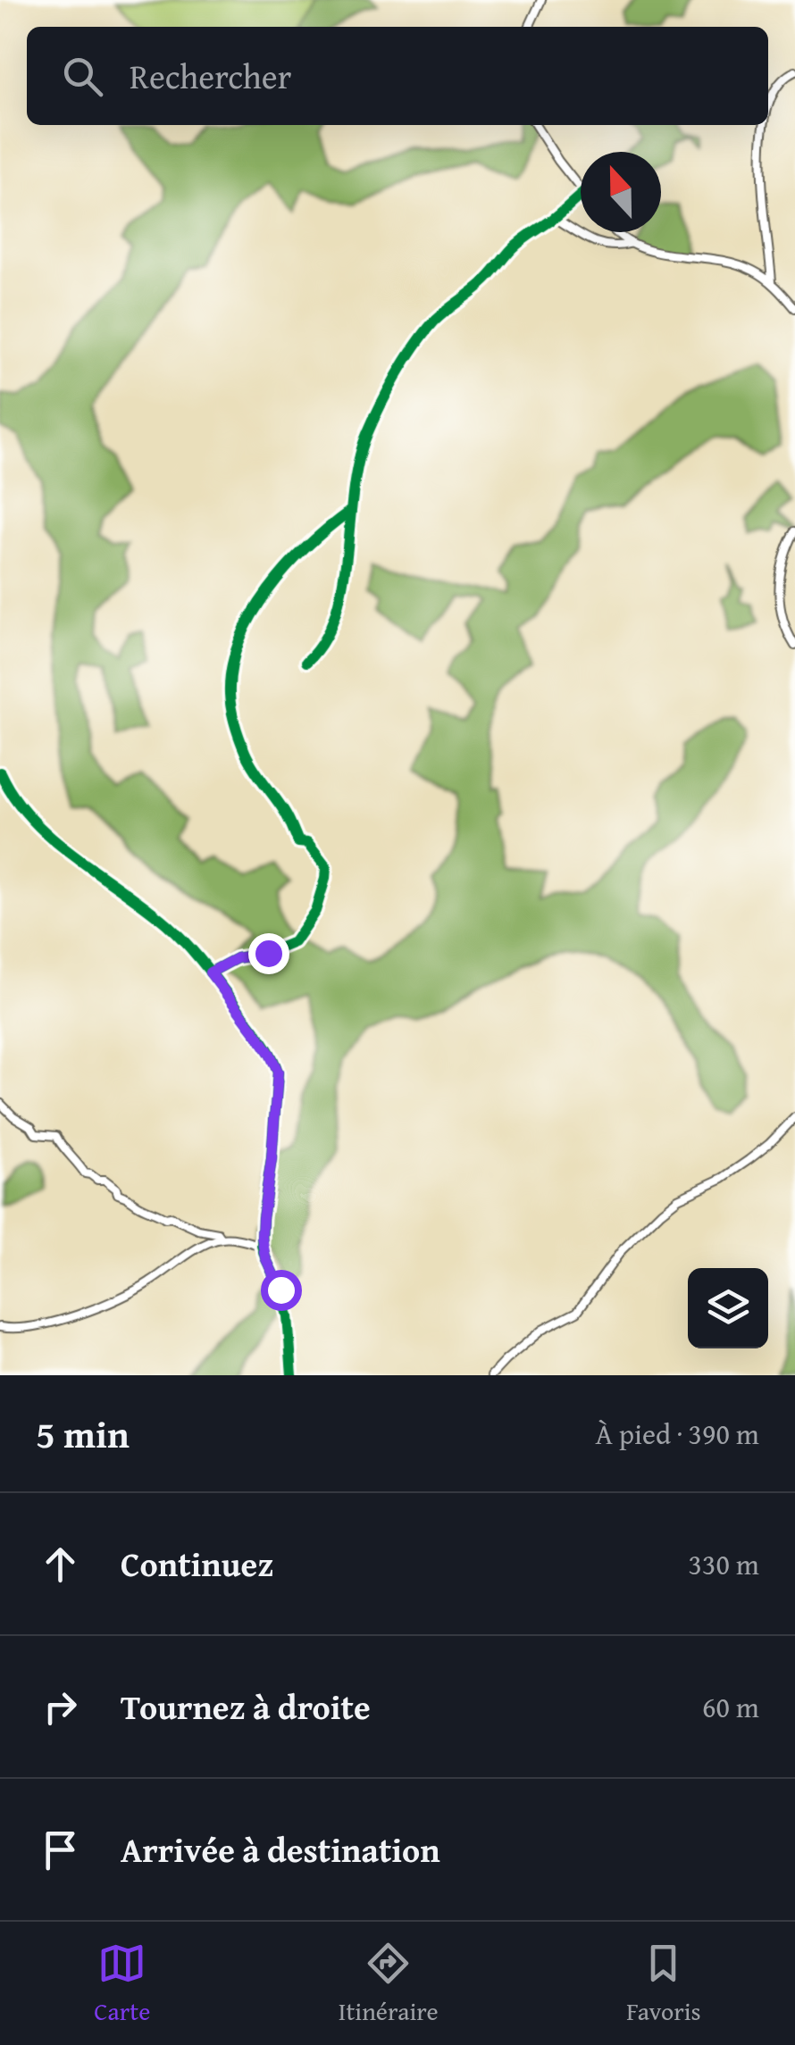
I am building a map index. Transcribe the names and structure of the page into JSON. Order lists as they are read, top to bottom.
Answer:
{
  "north": "top",
  "page": {
    "search": "Rechercher",
    "heading": ["5 min", "À pied · 390 m"],
    "list": [
      ["Continuez", "330 m"],
      ["Tournez à droite", "60 m"],
      "Arrivée à destination"
    ],
    "nav": ["Carte", "Itinéraire", "Favoris"]
  }
}
